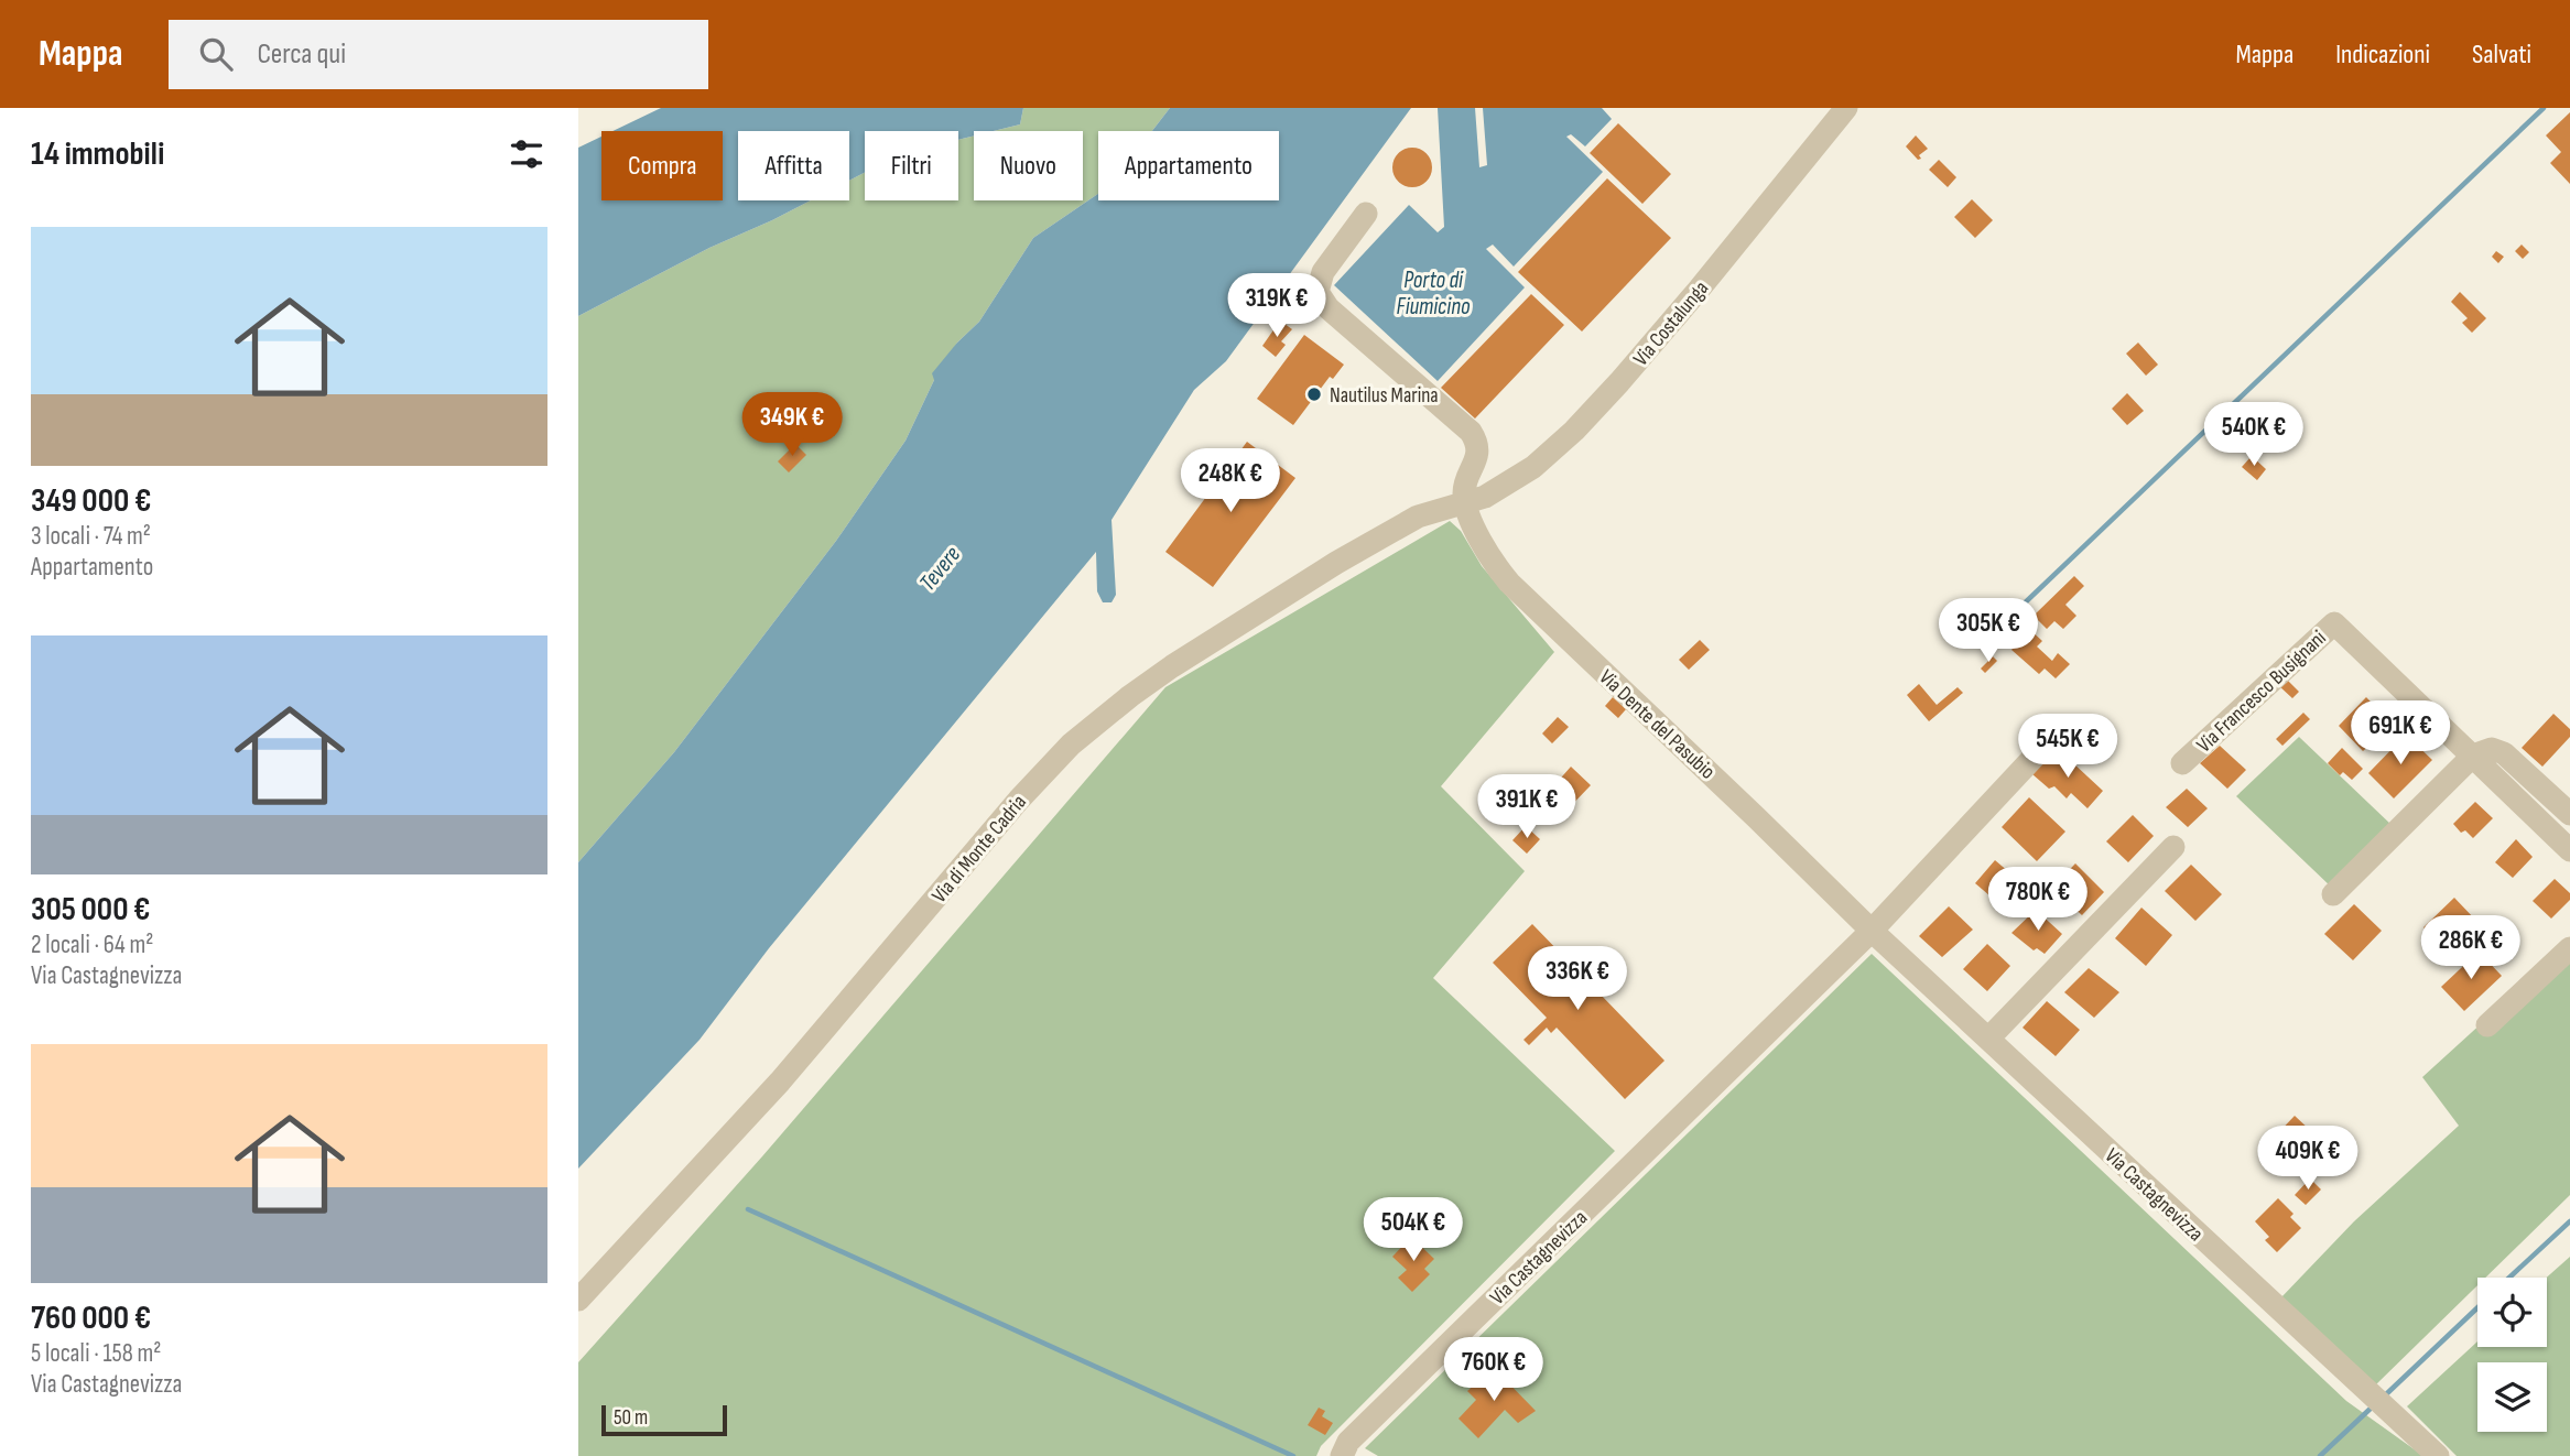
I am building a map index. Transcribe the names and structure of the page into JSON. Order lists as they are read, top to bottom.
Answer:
{
  "streets": {
    "street": [
      "Via Costalunga",
      "Via Francesco Busignani",
      "Via Dente del Pasubio",
      "Via di Monte Cadria",
      "Via Castagnevizza"
    ]
  },
  "crossings": [
    ["Via Costalunga", "Via Dente del Pasubio"],
    ["Via Costalunga", "Via di Monte Cadria"],
    ["Via Dente del Pasubio", "Via di Monte Cadria"],
    ["Via Dente del Pasubio", "Via Castagnevizza"]
  ],
  "water": ["Porto di Fiumicino", "Tevere"],
  "places": ["Nautilus Marina"],
  "scale_bar": "50 m",
  "page": {
    "header": "Mappa",
    "search": "Cerca qui",
    "nav": ["Mappa", "Indicazioni", "Salvati"],
    "heading": "14 immobili",
    "chip": [
      "Compra",
      "Affitta",
      "Filtri",
      "Nuovo",
      "Appartamento"
    ],
    "list": [
      {
        "name": "349 000 €",
        "note": "3 locali · 74 m² · Appartamento"
      },
      {
        "name": "305 000 €",
        "note": "2 locali · 64 m² · Via Castagnevizza"
      },
      {
        "name": "760 000 €",
        "note": "5 locali · 158 m² · Via Castagnevizza"
      }
    ],
    "price": [
      "319K €",
      "349K €",
      "540K €",
      "248K €",
      "305K €",
      "691K €",
      "545K €",
      "391K €",
      "780K €",
      "286K €",
      "336K €",
      "409K €",
      "504K €",
      "760K €"
    ],
    "scale": "50 m"
  }
}
